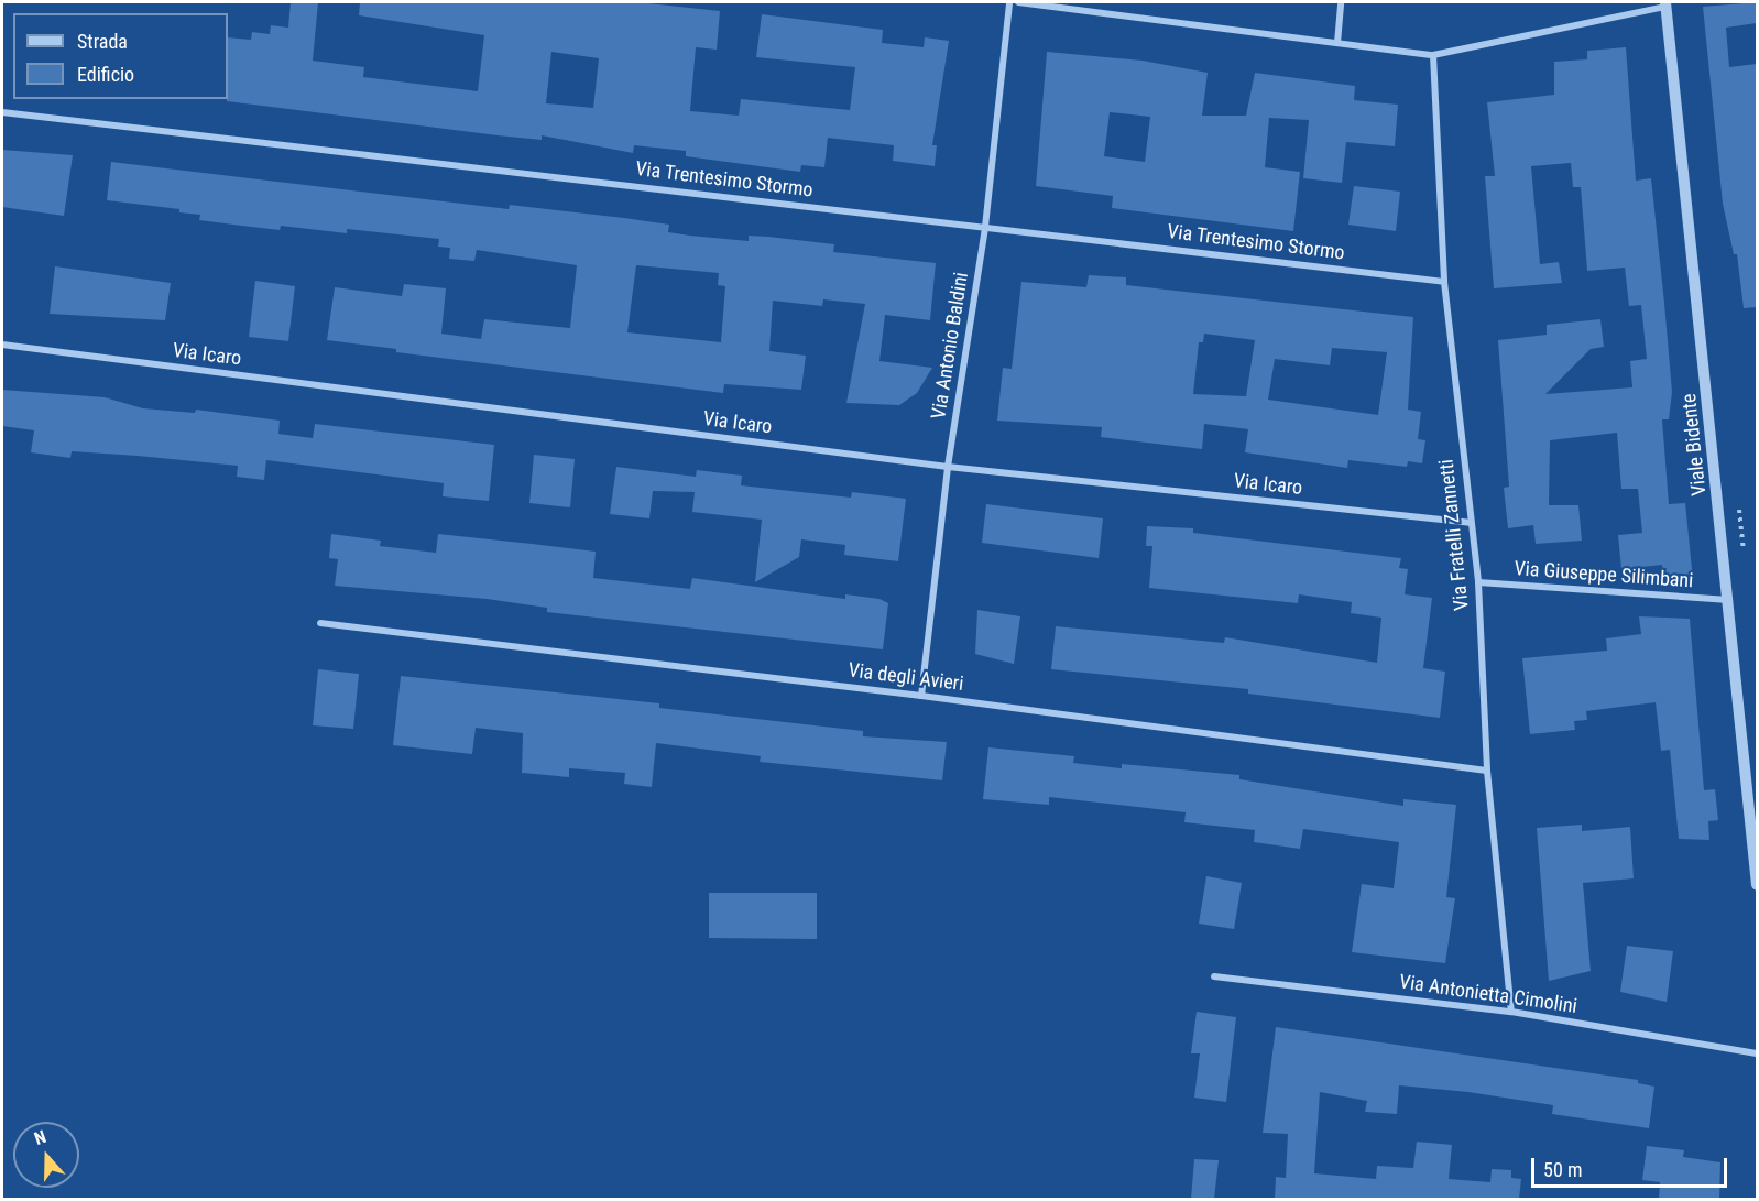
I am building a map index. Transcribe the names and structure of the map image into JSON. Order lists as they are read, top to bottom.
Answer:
{
  "streets": {
    "street": [
      "Via Trentesimo Stormo",
      "Via Antonio Baldini",
      "Via Icaro",
      "Viale Bidente",
      "Via Fratelli Zannetti",
      "Via Giuseppe Silimbani",
      "Via degli Avieri",
      "Via Antonietta Cimolini"
    ]
  },
  "crossings": [
    ["Via Trentesimo Stormo", "Via Antonio Baldini"],
    ["Via Trentesimo Stormo", "Via Fratelli Zannetti"],
    ["Via Antonio Baldini", "Via Icaro"],
    ["Via Antonio Baldini", "Via degli Avieri"],
    ["Via Icaro", "Via Fratelli Zannetti"],
    ["Viale Bidente", "Via Giuseppe Silimbani"],
    ["Via Fratelli Zannetti", "Via Giuseppe Silimbani"],
    ["Via Fratelli Zannetti", "Via degli Avieri"],
    ["Via Fratelli Zannetti", "Via Antonietta Cimolini"]
  ],
  "legend": ["Strada", "Edificio"],
  "scale_bar": "50 m",
  "north": "top"
}
